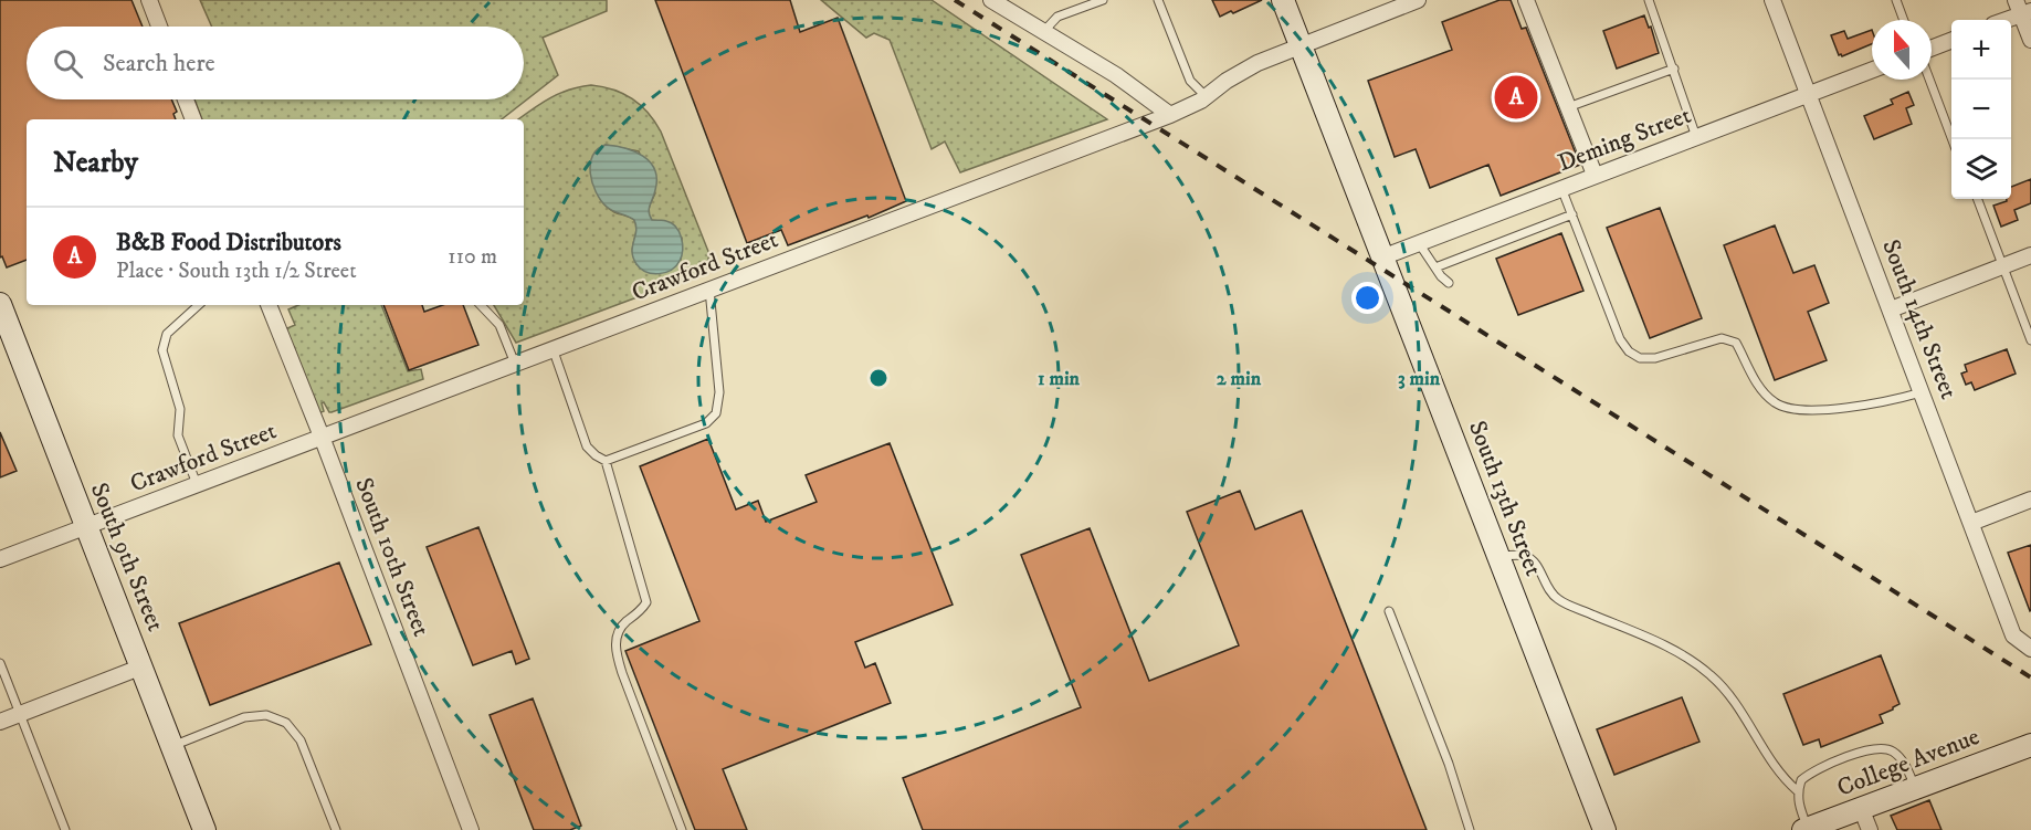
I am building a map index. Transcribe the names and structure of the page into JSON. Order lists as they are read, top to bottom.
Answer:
{
  "streets": {
    "main road": ["South 13th Street", "South 9th Street", "College Avenue"],
    "street": [
      "Deming Street",
      "Crawford Street",
      "South 14th Street",
      "South 10th Street"
    ]
  },
  "crossings": [
    ["Deming Street", "South 14th Street"],
    ["Deming Street", "South 13th Street"],
    ["Crawford Street", "South 13th Street"],
    ["Crawford Street", "South 9th Street"],
    ["Crawford Street", "South 10th Street"]
  ],
  "north": "top",
  "page": {
    "map_buttons": ["+", "−"],
    "search": "Search here",
    "pins": "A",
    "heading": "Nearby",
    "list": [
      {
        "mark": "A",
        "name": "B&B Food Distributors",
        "note": "Place · South 13th 1/2 Street",
        "value": "110 m"
      }
    ]
  },
  "rings": ["1 min", "2 min", "3 min"]
}
